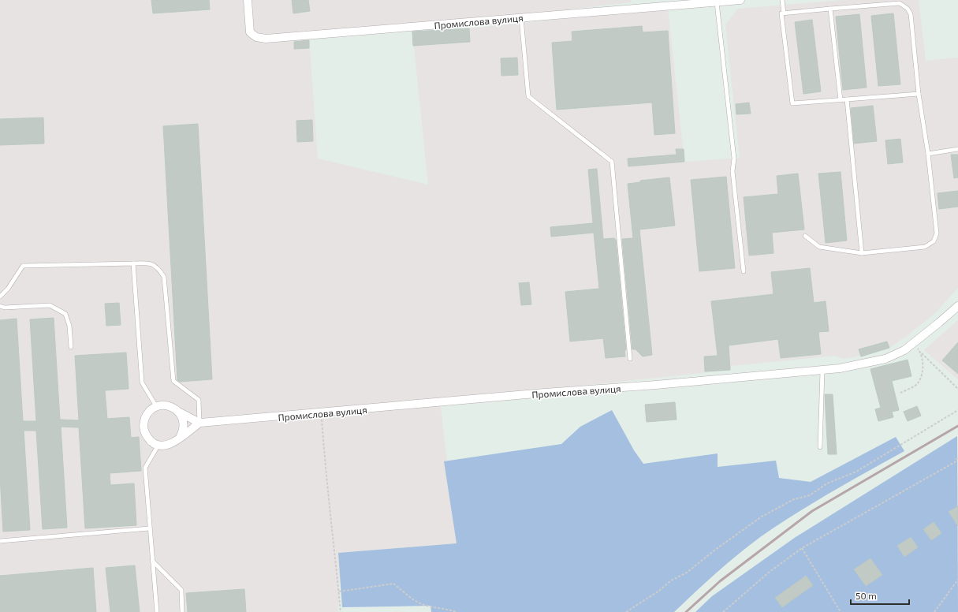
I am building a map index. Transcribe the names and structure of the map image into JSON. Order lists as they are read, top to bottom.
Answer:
{
  "streets": {
    "street": ["Промислова вулиця"]
  },
  "scale_bar": "50 m"
}
